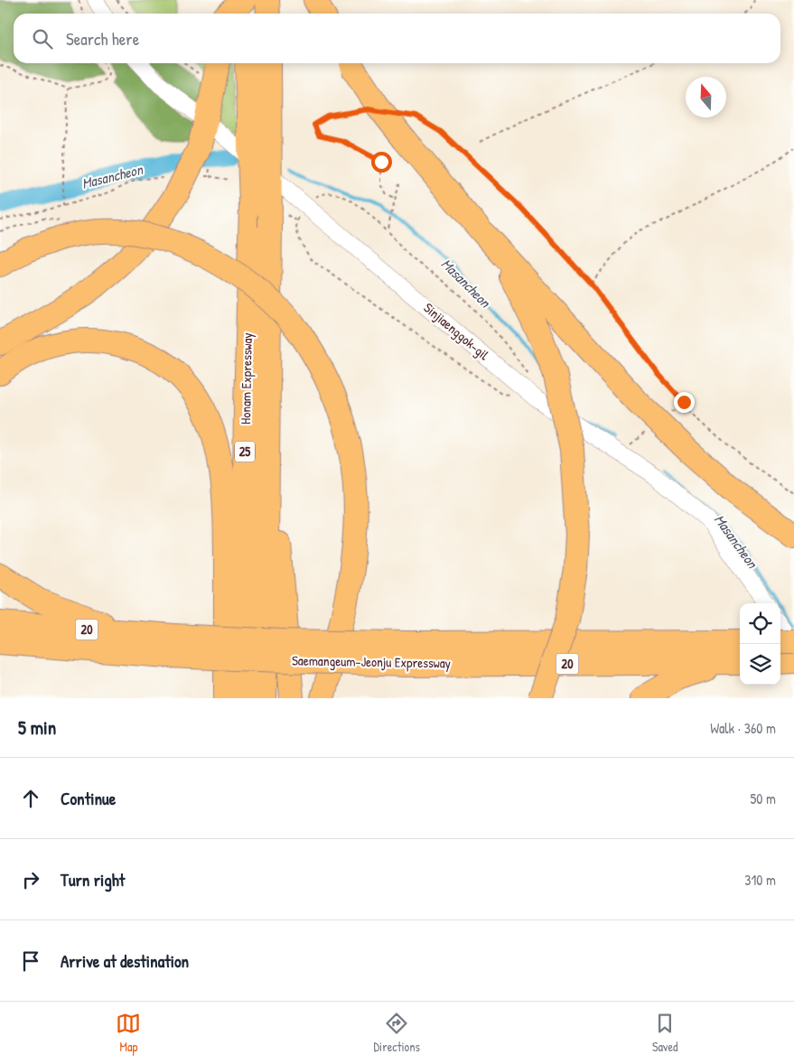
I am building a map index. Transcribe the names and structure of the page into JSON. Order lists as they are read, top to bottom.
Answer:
{
  "streets": {
    "highway": [
      "Honam Expressway",
      "25",
      "20",
      "Saemangeum-Jeonju Expressway"
    ],
    "street": ["Sinjiaenggok-gil"]
  },
  "water": ["Masancheon"],
  "north": "top",
  "page": {
    "search": "Search here",
    "heading": ["5 min", "Walk · 360 m"],
    "list": [
      ["Continue", "50 m"],
      ["Turn right", "310 m"],
      "Arrive at destination"
    ],
    "nav": ["Map", "Directions", "Saved"]
  }
}
